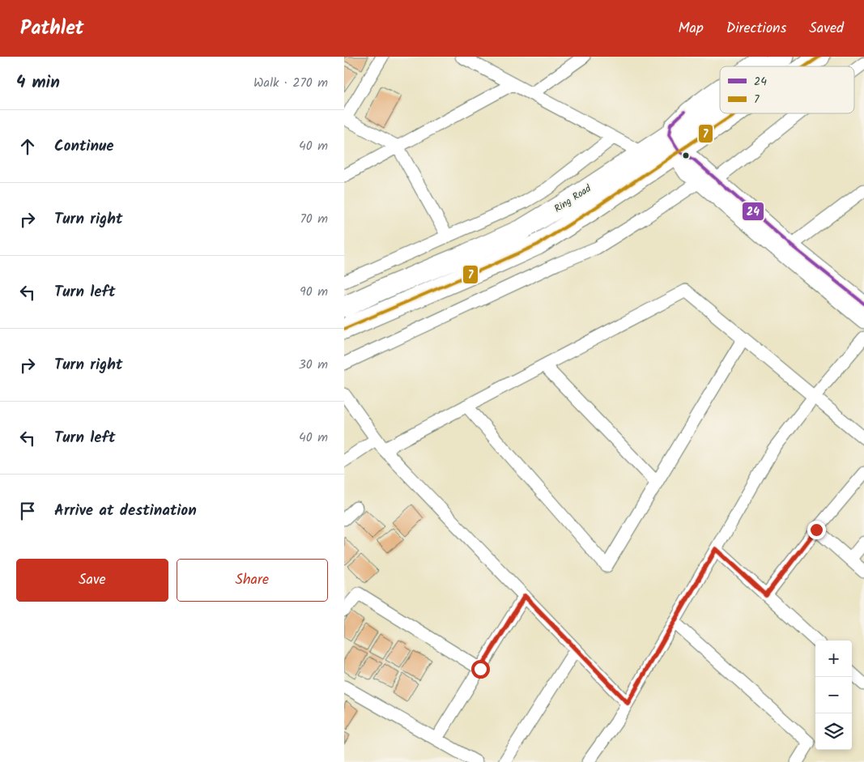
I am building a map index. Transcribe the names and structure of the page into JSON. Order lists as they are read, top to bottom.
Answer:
{
  "streets": {
    "highway": ["Ring Road"]
  },
  "lines": ["transit line 7", "transit line 24"],
  "legend": ["24", "7"],
  "page": {
    "header": "Pathlet",
    "nav": ["Map", "Directions", "Saved"],
    "heading": ["4 min", "Walk · 270 m"],
    "list": [
      ["Continue", "40 m"],
      ["Turn right", "70 m"],
      ["Turn left", "90 m"],
      ["Turn right", "30 m"],
      ["Turn left", "40 m"],
      "Arrive at destination"
    ],
    "buttons": ["Save", "Share"],
    "map_buttons": ["+", "−"]
  }
}
